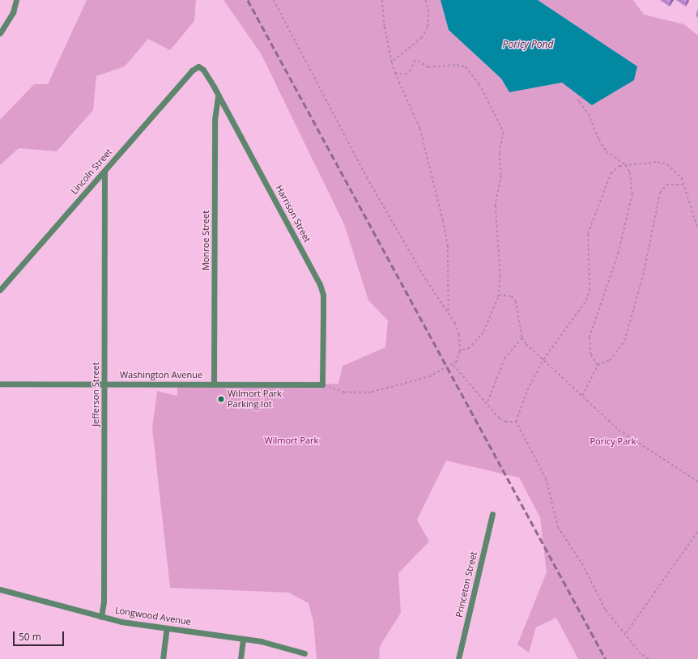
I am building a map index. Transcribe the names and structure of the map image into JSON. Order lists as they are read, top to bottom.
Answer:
{
  "streets": {
    "street": [
      "Lincoln Street",
      "Harrison Street",
      "Monroe Street",
      "Washington Avenue",
      "Jefferson Street",
      "Princeton Street",
      "Longwood Avenue"
    ]
  },
  "crossings": [
    ["Lincoln Street", "Harrison Street"],
    ["Lincoln Street", "Jefferson Street"],
    ["Harrison Street", "Monroe Street"],
    ["Harrison Street", "Washington Avenue"],
    ["Monroe Street", "Washington Avenue"],
    ["Washington Avenue", "Jefferson Street"],
    ["Jefferson Street", "Longwood Avenue"]
  ],
  "water": ["Poricy Pond"],
  "parks": ["Wilmort Park", "Poricy Park"],
  "places": ["Wilmort Park Parking lot"],
  "scale_bar": "50 m"
}
